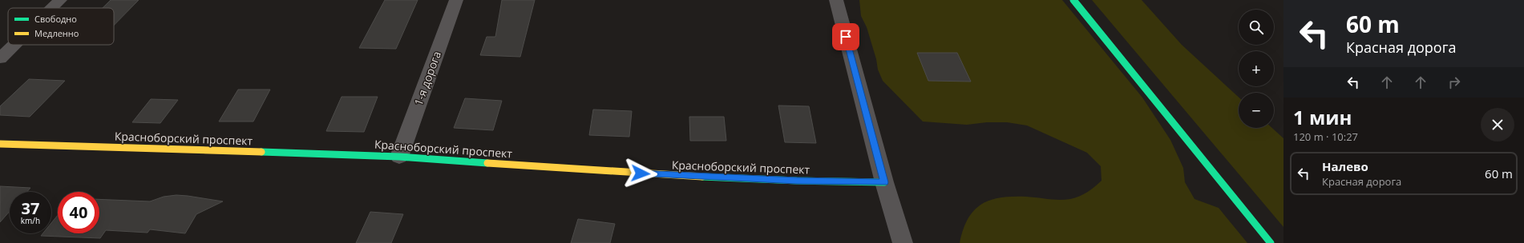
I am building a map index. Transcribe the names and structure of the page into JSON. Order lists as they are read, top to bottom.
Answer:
{
  "streets": {
    "street": ["1-я дорога", "Красноборский проспект"]
  },
  "crossings": [
    ["1-я дорога", "Красноборский проспект"]
  ],
  "legend": ["Свободно", "Медленно"],
  "page": {
    "turn": ["60 m", "Красная дорога"],
    "map_buttons": ["+", "−"],
    "heading": ["1 мин", "120 m · 10:27"],
    "list": [
      {
        "name": "Налево",
        "note": "Красная дорога",
        "value": "60 m"
      }
    ],
    "speed": "37 km/h",
    "limit": "40"
  }
}
